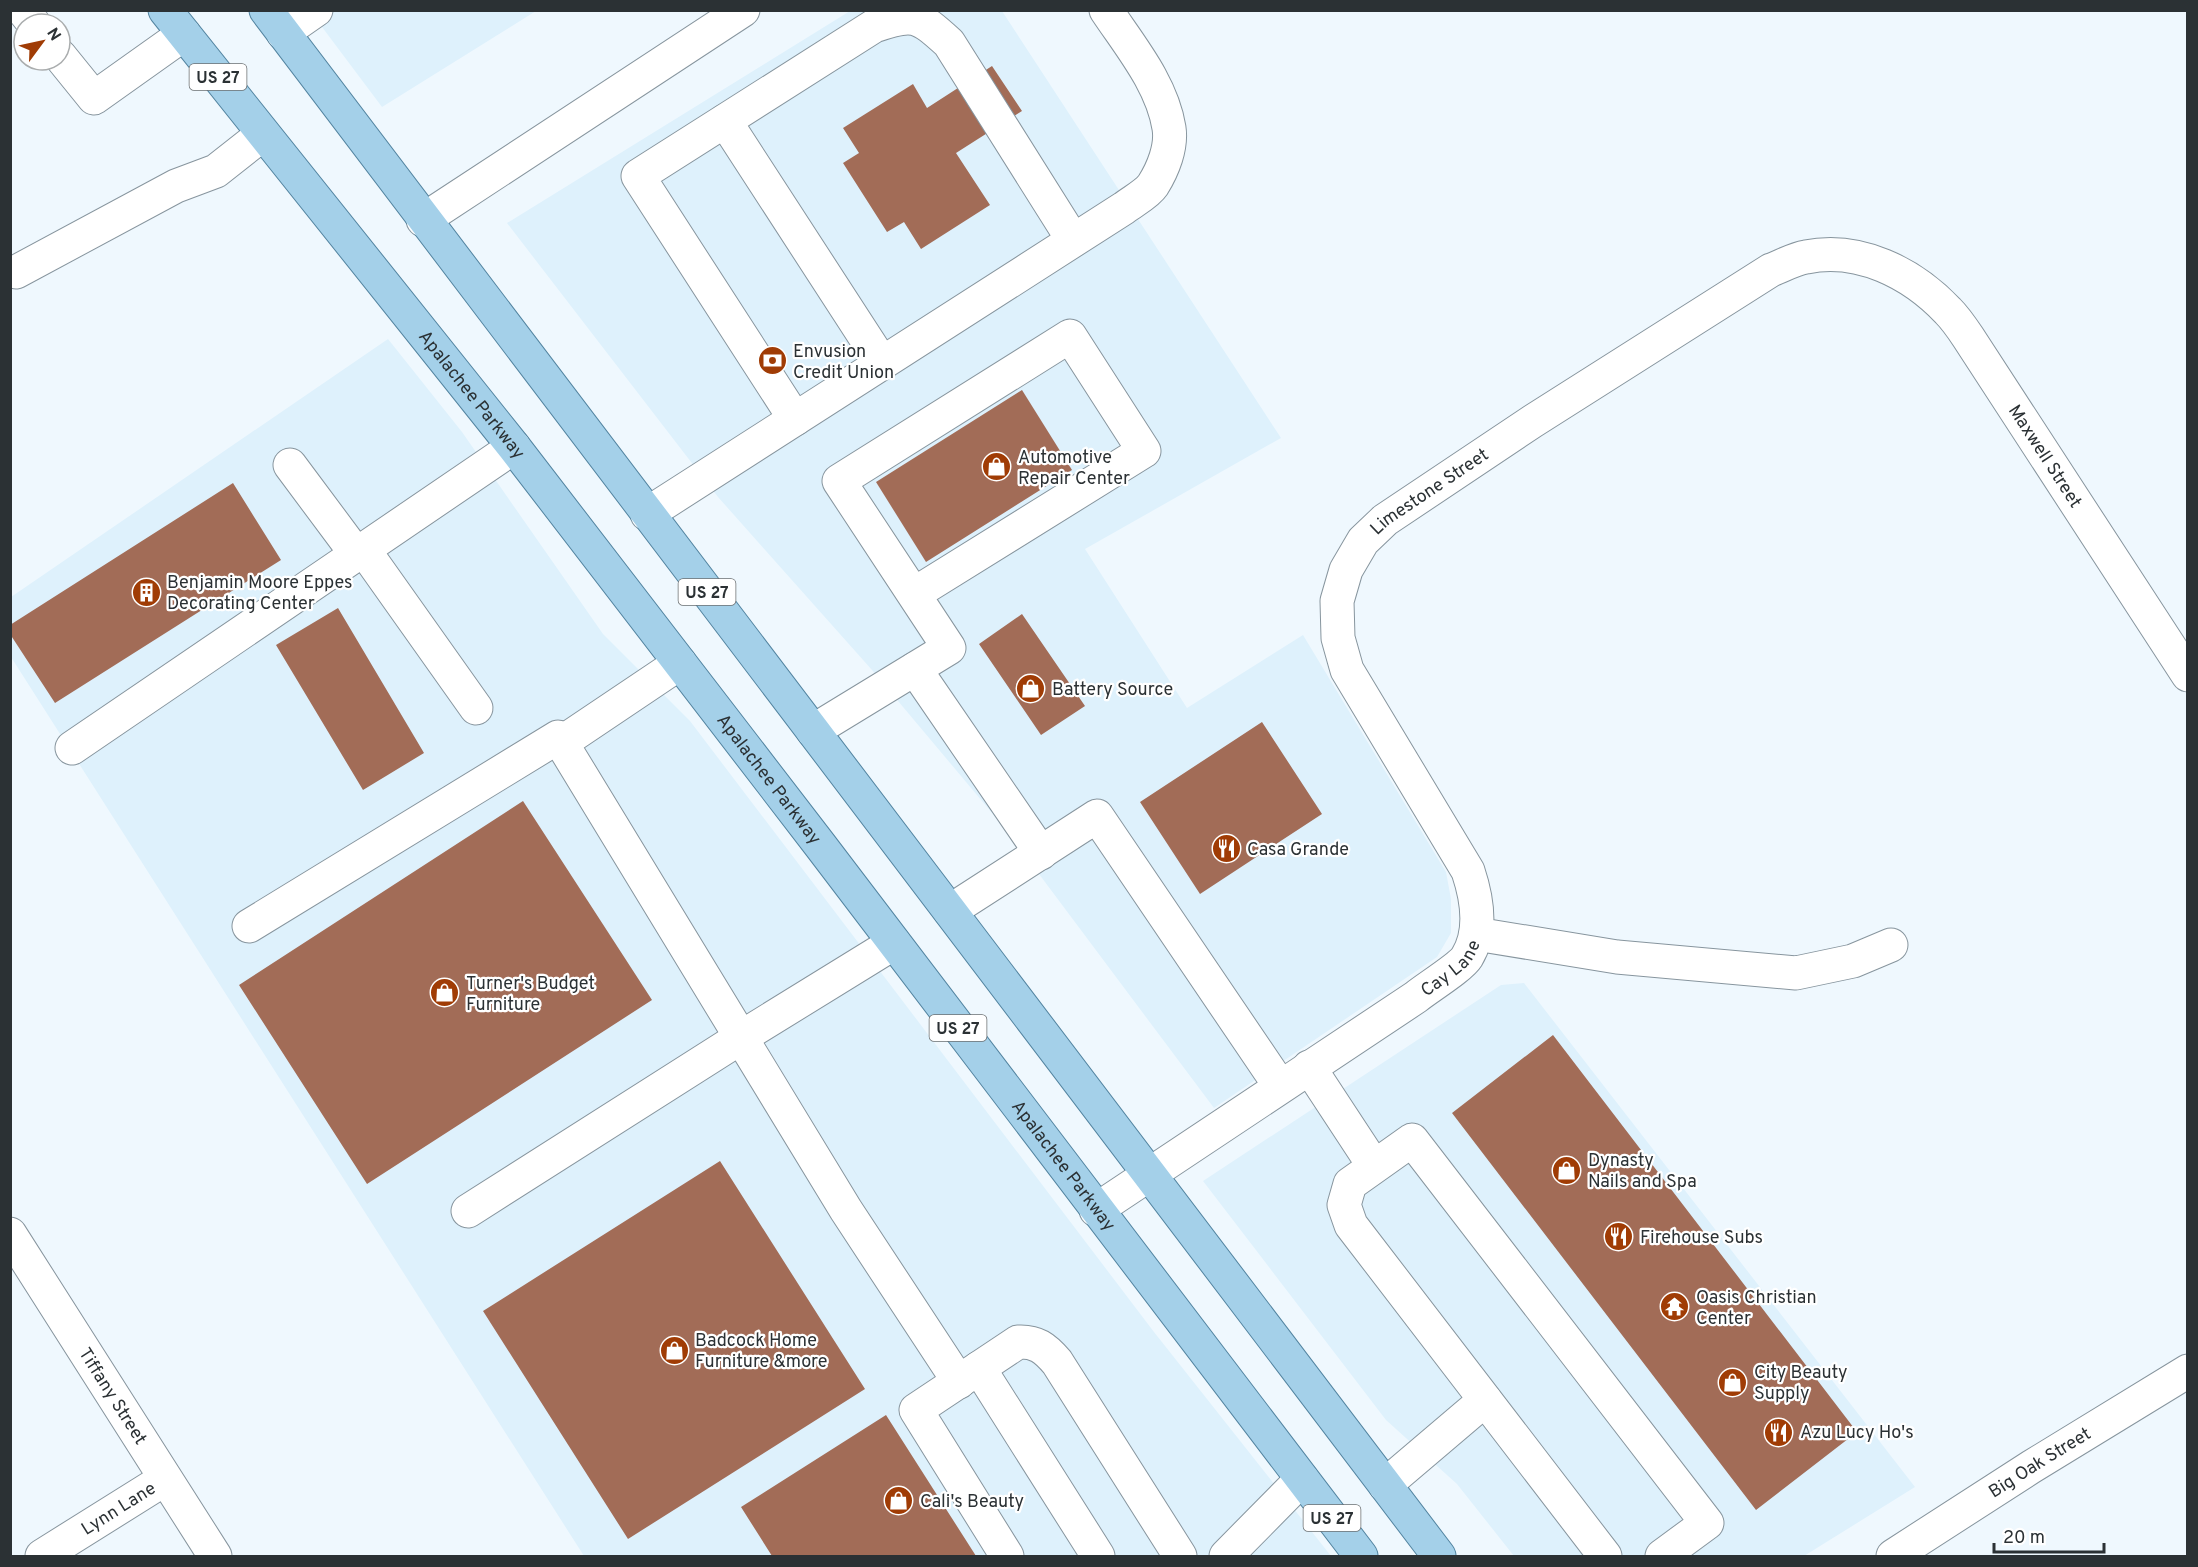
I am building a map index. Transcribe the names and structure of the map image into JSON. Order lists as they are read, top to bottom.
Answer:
{
  "streets": {
    "main road": ["US 27", "Apalachee Parkway"],
    "street": [
      "Maxwell Street",
      "Limestone Street",
      "Cay Lane",
      "Tiffany Street",
      "Big Oak Street",
      "Lynn Lane"
    ]
  },
  "crossings": [
    ["US 27", "Cay Lane"],
    ["Apalachee Parkway", "Cay Lane"],
    ["Maxwell Street", "Limestone Street"],
    ["Limestone Street", "Cay Lane"],
    ["Tiffany Street", "Lynn Lane"]
  ],
  "places": {
    "bank": ["Envusion Credit Union"],
    "shop": [
      "Automotive Repair Center",
      "Battery Source",
      "Turner's Budget Furniture",
      "Dynasty Nails and Spa",
      "Badcock Home Furniture &more",
      "City Beauty Supply",
      "Cali's Beauty"
    ],
    "building": ["Benjamin Moore Eppes Decorating Center"],
    "restaurant": ["Casa Grande", "Firehouse Subs", "Azu Lucy Ho's"],
    "temple": ["Oasis Christian Center"]
  },
  "scale_bar": "20 m",
  "north": "top right"
}
